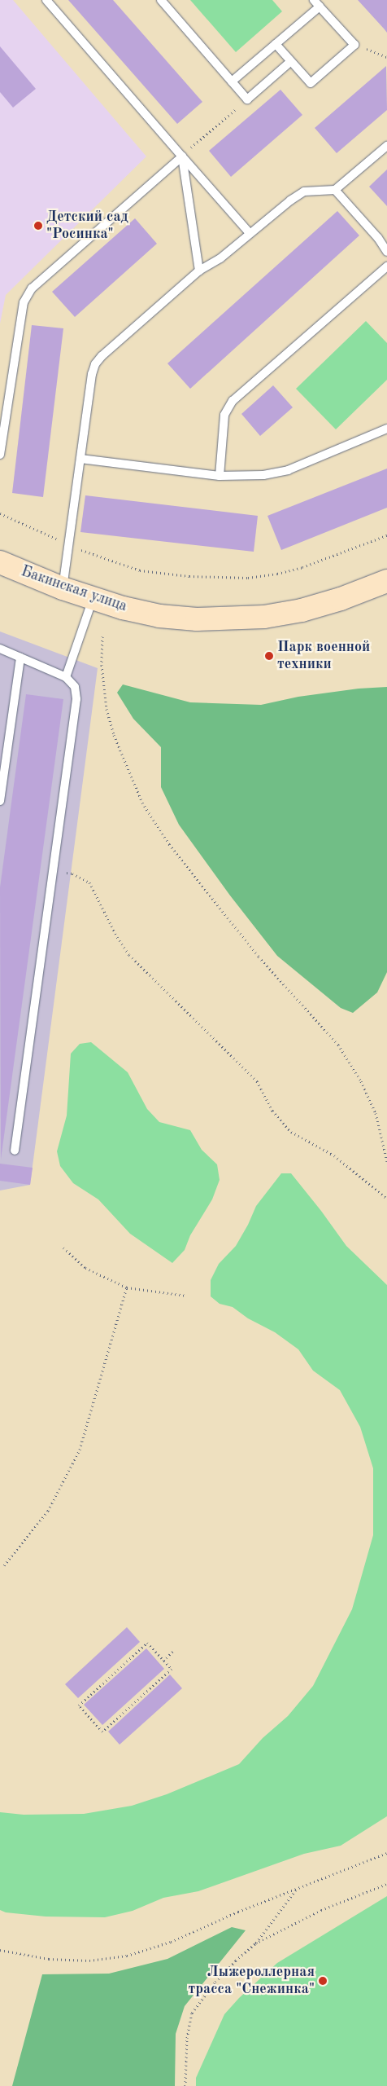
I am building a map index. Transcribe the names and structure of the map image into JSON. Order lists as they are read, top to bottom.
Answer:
{
  "streets": {
    "street": ["Бакинская улица"]
  },
  "places": ["Детский сад \"Росинка\"", "Парк военной техники", "Лыжероллерная трасса \"Снежинка\""]
}
